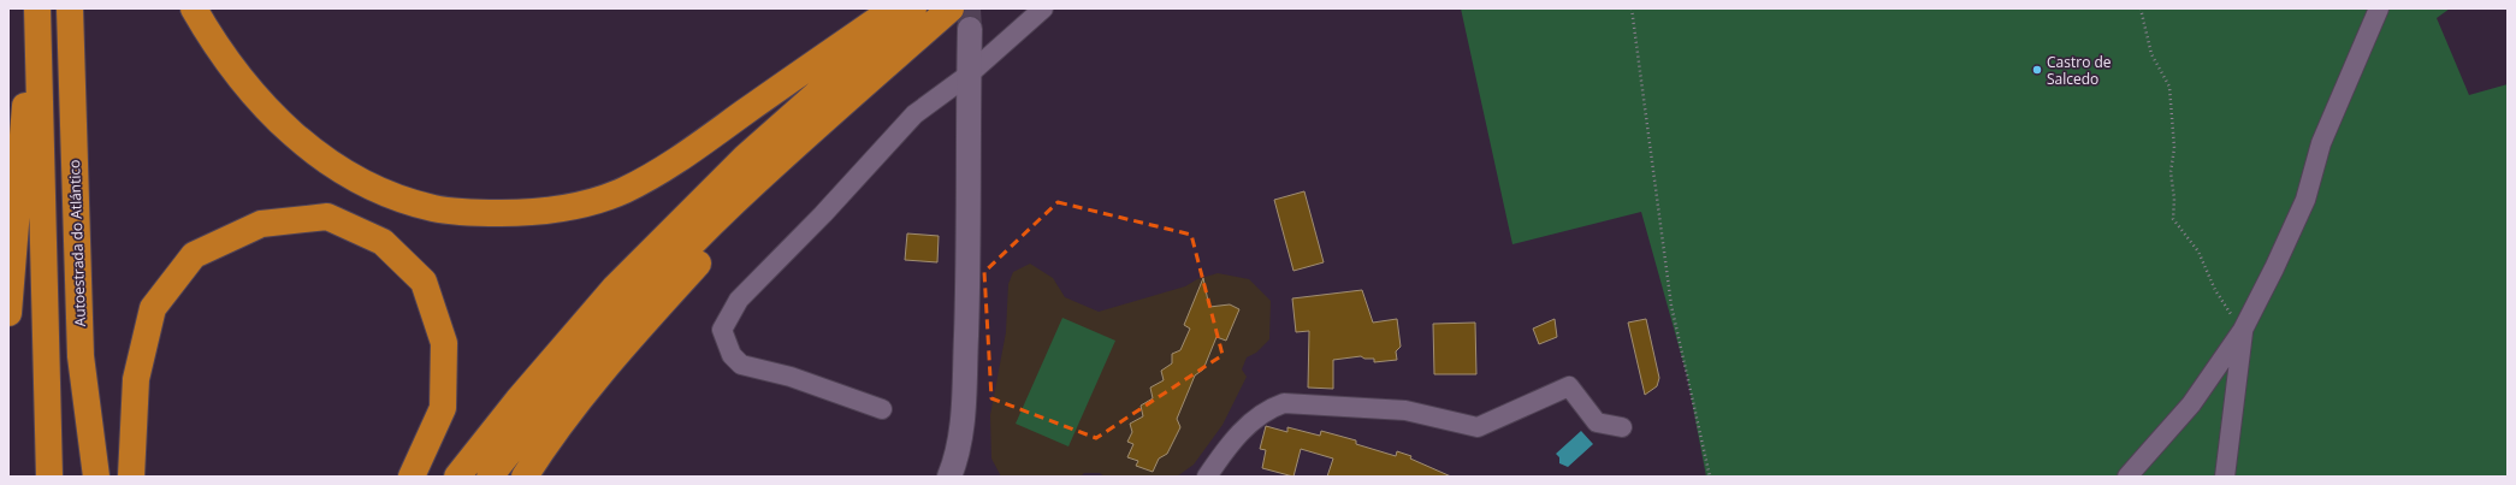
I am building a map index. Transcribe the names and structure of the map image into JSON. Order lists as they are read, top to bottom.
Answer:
{
  "streets": {
    "highway": ["Autoestrada do Atlántico"]
  },
  "places": ["Castro de Salcedo"]
}
